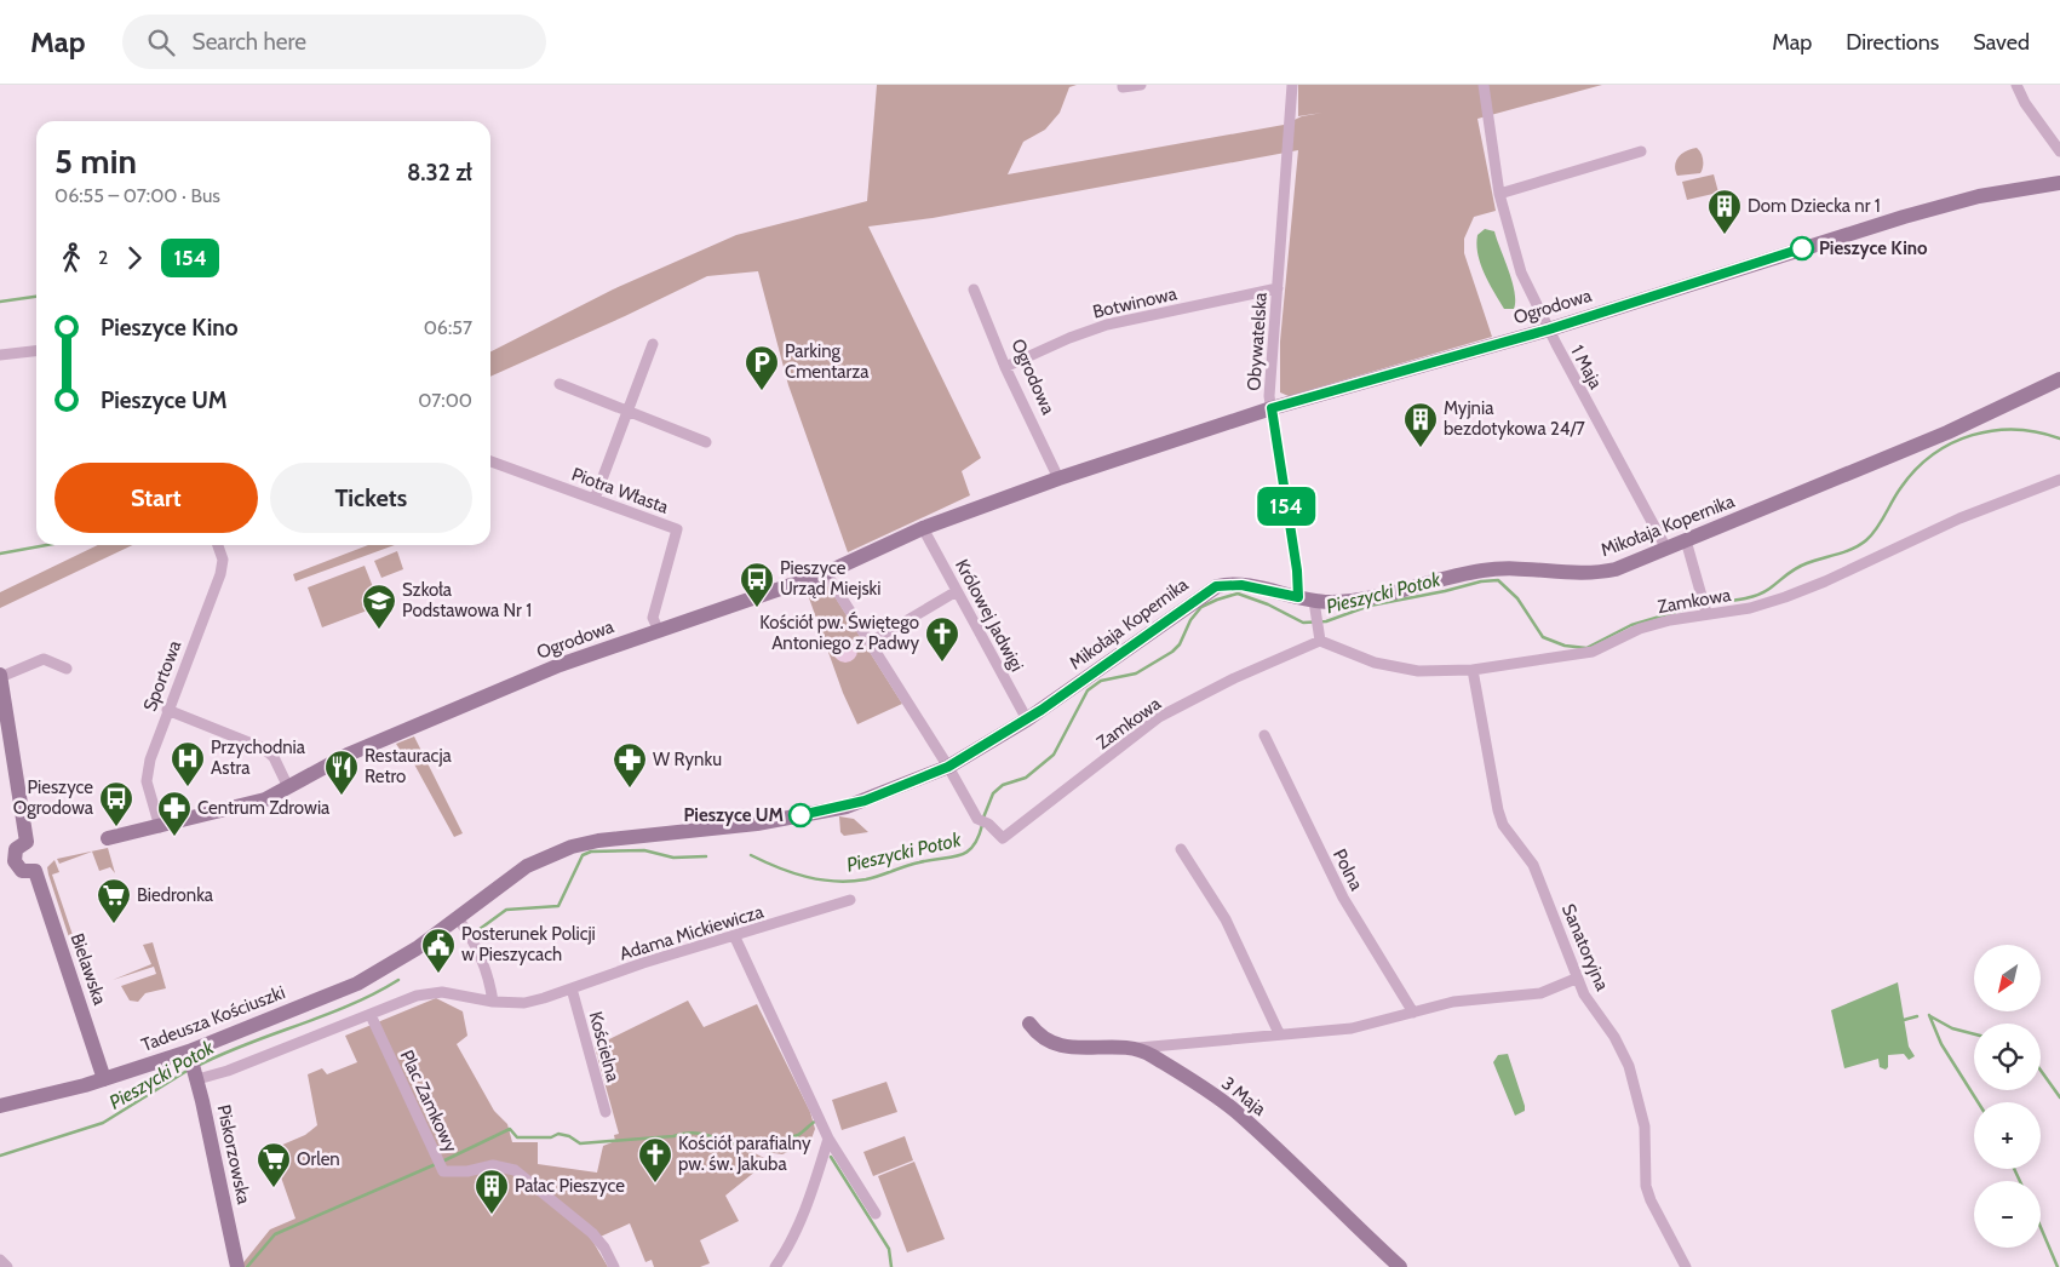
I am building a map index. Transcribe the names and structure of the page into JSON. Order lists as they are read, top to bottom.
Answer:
{
  "streets": {
    "street": [
      "Botwinowa",
      "Ogrodowa",
      "Obywatelska",
      "1 Maja",
      "Piotra Własta",
      "Mikołaja Kopernika",
      "Zamkowa",
      "Królowej Jadwigi",
      "Sportowa",
      "Polna",
      "Adama Mickiewicza",
      "Sanatoryjna",
      "Bielawska",
      "Tadeusza Kościuszki",
      "Kościelna",
      "3 Maja",
      "Plac Zamkowy",
      "Piskorzowska"
    ]
  },
  "crossings": [
    ["Botwinowa", "Ogrodowa"],
    ["Botwinowa", "Obywatelska"],
    ["Ogrodowa", "Obywatelska"],
    ["Ogrodowa", "1 Maja"],
    ["Ogrodowa", "Piotra Własta"],
    ["Ogrodowa", "Królowej Jadwigi"],
    ["Ogrodowa", "Sportowa"],
    ["Obywatelska", "Mikołaja Kopernika"],
    ["1 Maja", "Mikołaja Kopernika"],
    ["Mikołaja Kopernika", "Zamkowa"],
    ["Mikołaja Kopernika", "Królowej Jadwigi"],
    ["Mikołaja Kopernika", "Tadeusza Kościuszki"],
    ["Zamkowa", "Sanatoryjna"],
    ["Adama Mickiewicza", "Kościelna"],
    ["Adama Mickiewicza", "Plac Zamkowy"],
    ["Adama Mickiewicza", "Piskorzowska"],
    ["Bielawska", "Tadeusza Kościuszki"],
    ["Tadeusza Kościuszki", "Piskorzowska"]
  ],
  "water": ["Pieszycki Potok"],
  "places": {
    "building": ["Dom Dziecka nr 1", "Myjnia bezdotykowa 24/7", "Pałac Pieszyce"],
    "other": ["Pieszyce Kino", "Pieszyce UM"],
    "parking": ["Parking Cmentarza"],
    "bus stop": ["Pieszyce Urząd Miejski", "Pieszyce Ogrodowa"],
    "school or university": ["Szkoła Podstawowa Nr 1"],
    "church": ["Kościół pw. Świętego Antoniego z Padwy", "Kościół parafialny pw. św. Jakuba"],
    "hospital": ["Przychodnia Astra"],
    "pharmacy": ["W Rynku", "Centrum Zdrowia"],
    "restaurant": ["Restauracja Retro"],
    "supermarket": ["Biedronka", "Orlen"],
    "public building": ["Posterunek Policji w Pieszycach"]
  },
  "lines": ["bus line 154"],
  "north": "bottom left",
  "page": {
    "header": "Map",
    "search": "Search here",
    "nav": ["Map", "Directions", "Saved"],
    "on_map": "154",
    "heading": ["5 min", "06:55 – 07:00 · Bus", "8.32 zł"],
    "legs": ["2", "154"],
    "list": [
      {
        "name": "Pieszyce Kino",
        "value": "06:57"
      },
      {
        "name": "Pieszyce UM",
        "value": "07:00"
      }
    ],
    "buttons": ["Start", "Tickets"],
    "map_buttons": ["+", "−"]
  }
}
